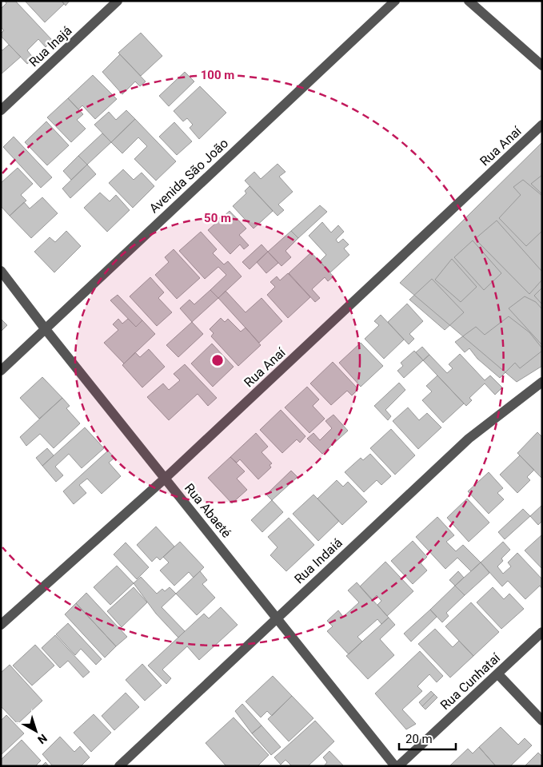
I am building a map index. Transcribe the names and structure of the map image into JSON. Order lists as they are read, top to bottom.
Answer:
{
  "streets": {
    "street": [
      "Rua Inajá",
      "Rua Anaí",
      "Avenida São João",
      "Rua Abaeté",
      "Rua Indaiá",
      "Rua Cunhataí"
    ]
  },
  "crossings": [
    ["Rua Anaí", "Rua Abaeté"],
    ["Avenida São João", "Rua Abaeté"],
    ["Rua Abaeté", "Rua Indaiá"]
  ],
  "scale_bar": "20 m",
  "north": "bottom right",
  "rings": ["100 m", "50 m"]
}
